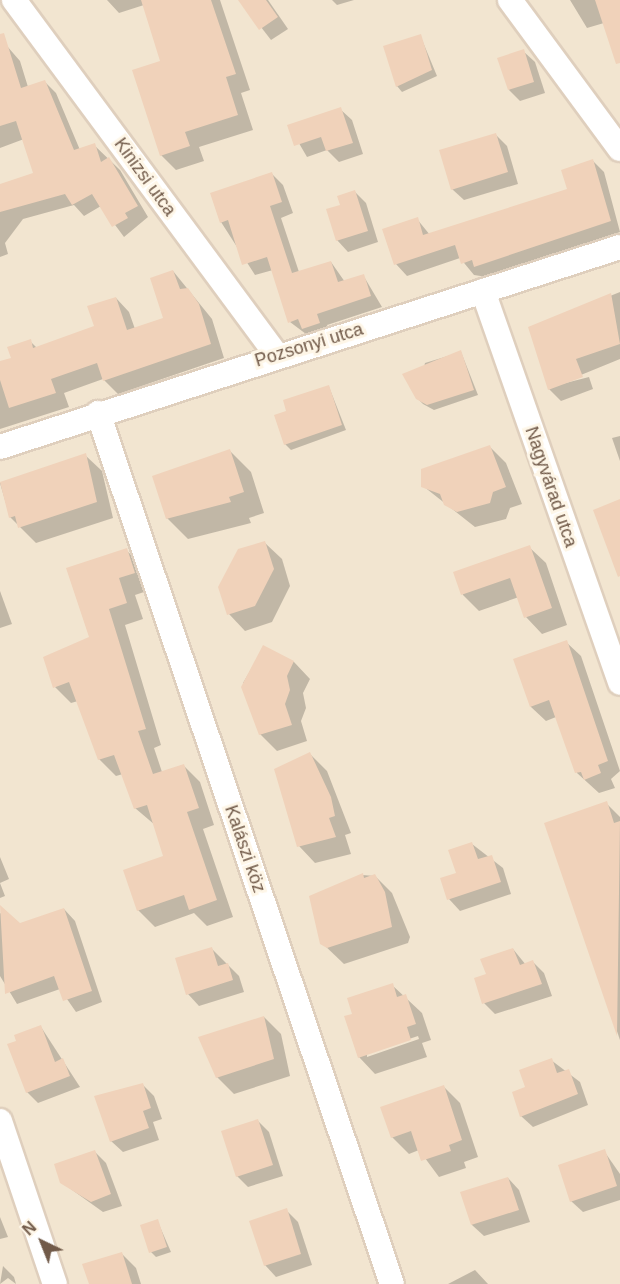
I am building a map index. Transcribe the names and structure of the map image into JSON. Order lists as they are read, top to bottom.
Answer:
{
  "streets": {
    "street": [
      "Kinizsi utca",
      "Pozsonyi utca",
      "Nagyvárad utca",
      "Kalászi köz"
    ]
  },
  "crossings": [
    ["Kinizsi utca", "Pozsonyi utca"],
    ["Pozsonyi utca", "Nagyvárad utca"],
    ["Pozsonyi utca", "Kalászi köz"]
  ],
  "north": "top left"
}
